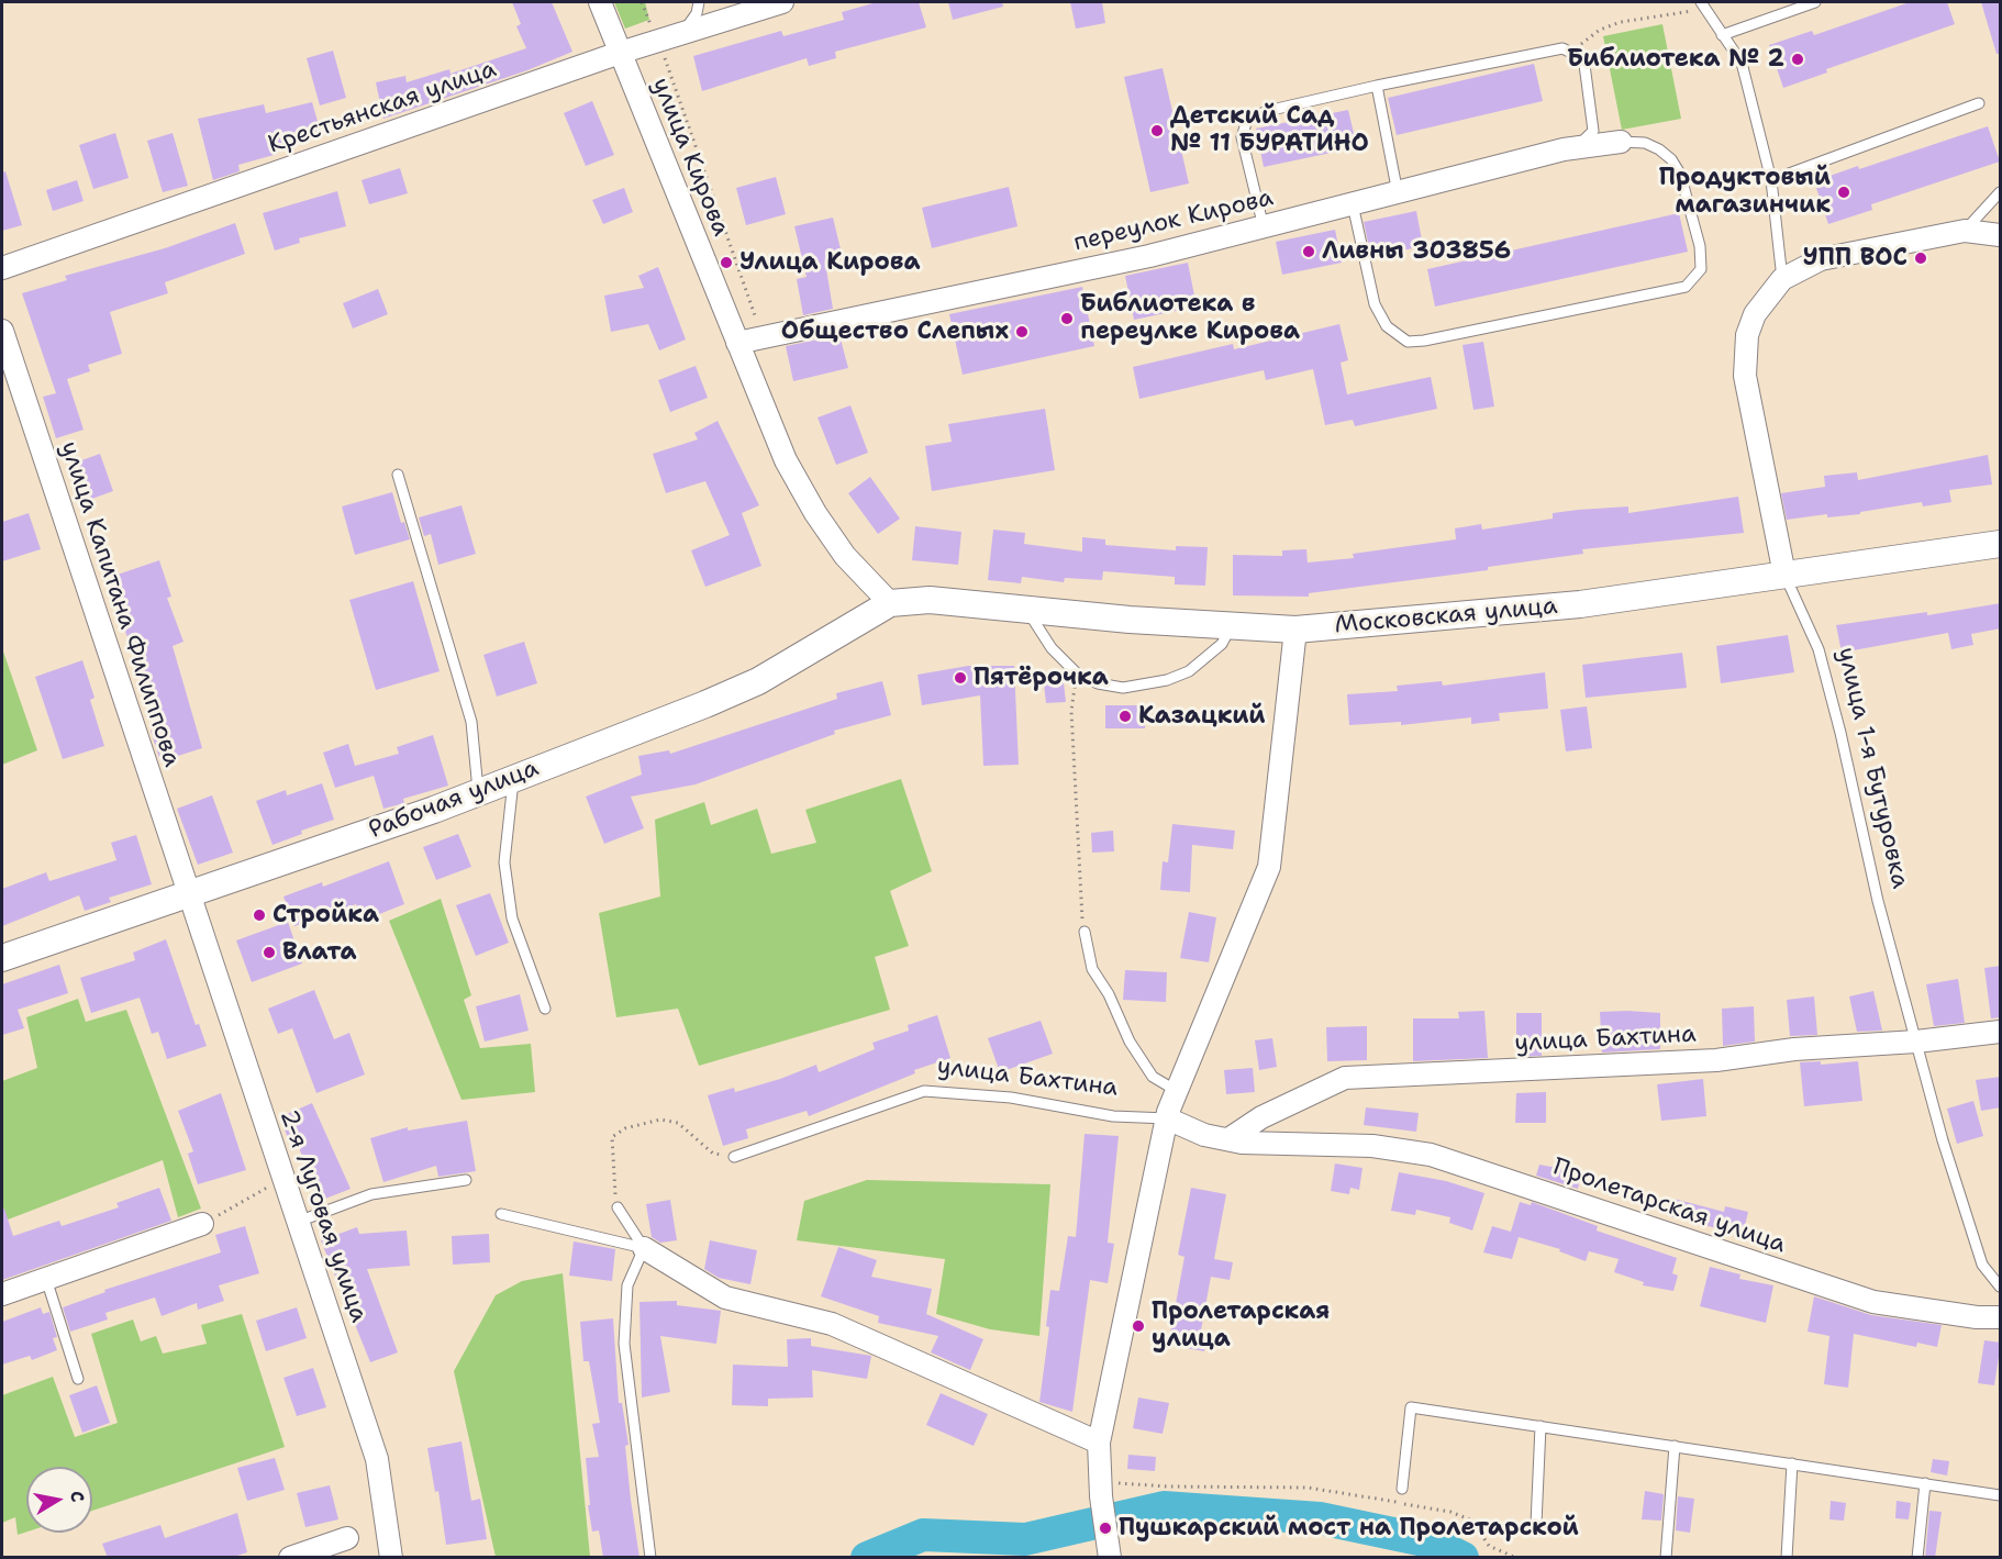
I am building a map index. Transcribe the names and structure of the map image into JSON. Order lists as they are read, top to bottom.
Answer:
{
  "streets": {
    "street": [
      "Крестьянская улица",
      "улица Кирова",
      "переулок Кирова",
      "улица Капитана Филиппова",
      "Московская улица",
      "улица 1-я Бутуровка",
      "Рабочая улица",
      "улица Бахтина",
      "Пролетарская улица",
      "2-я Луговая улица"
    ]
  },
  "crossings": [
    ["Крестьянская улица", "улица Кирова"],
    ["улица Кирова", "переулок Кирова"],
    ["улица Кирова", "Московская улица"],
    ["улица Кирова", "Рабочая улица"],
    ["улица Капитана Филиппова", "Рабочая улица"],
    ["улица Капитана Филиппова", "2-я Луговая улица"],
    ["Московская улица", "улица 1-я Бутуровка"],
    ["Московская улица", "Рабочая улица"],
    ["улица 1-я Бутуровка", "улица Бахтина"],
    ["Рабочая улица", "2-я Луговая улица"],
    ["улица Бахтина", "Пролетарская улица"]
  ],
  "places": [
    "Библиотека № 2",
    "Детский Сад № 11 БУРАТИНО",
    "Продуктовый магазинчик",
    "Ливны 303856",
    "УПП ВОС",
    "Улица Кирова",
    "Библиотека в переулке Кирова",
    "Общество Слепых",
    "Пятёрочка",
    "Казацкий",
    "Стройка",
    "Влата",
    "Пролетарская улица",
    "Пушкарский мост на Пролетарской"
  ],
  "north": "right"
}
